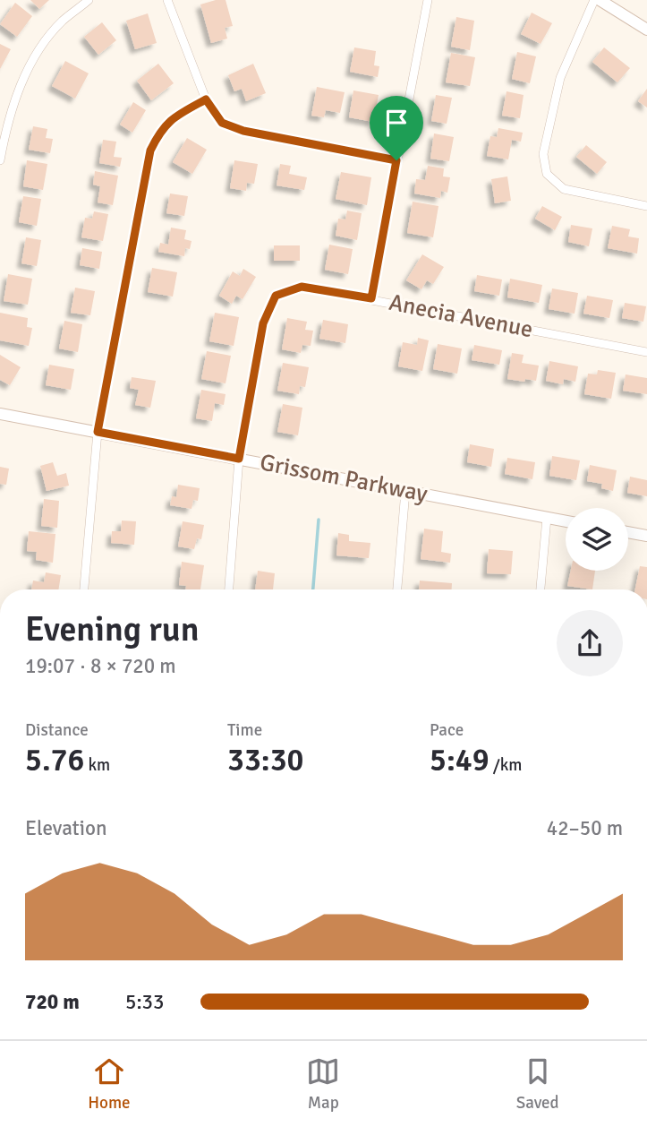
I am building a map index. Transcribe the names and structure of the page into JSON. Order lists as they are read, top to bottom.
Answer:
{
  "streets": {
    "main road": ["Grissom Parkway"],
    "street": ["Anecia Avenue"]
  },
  "crossings": [
    ["Anecia Avenue", "Grissom Parkway"]
  ],
  "page": {
    "heading": ["Evening run", "19:07 · 8 × 720 m"],
    "stats": [
      ["Distance", "5.76 km"],
      ["Time", "33:30"],
      ["Pace", "5:49 /km"]
    ],
    "chart": ["Elevation", "42–50 m"],
    "list": [
      {
        "name": "720 m",
        "note": "5:33"
      }
    ],
    "tabs": ["Home", "Map", "Saved"]
  }
}
